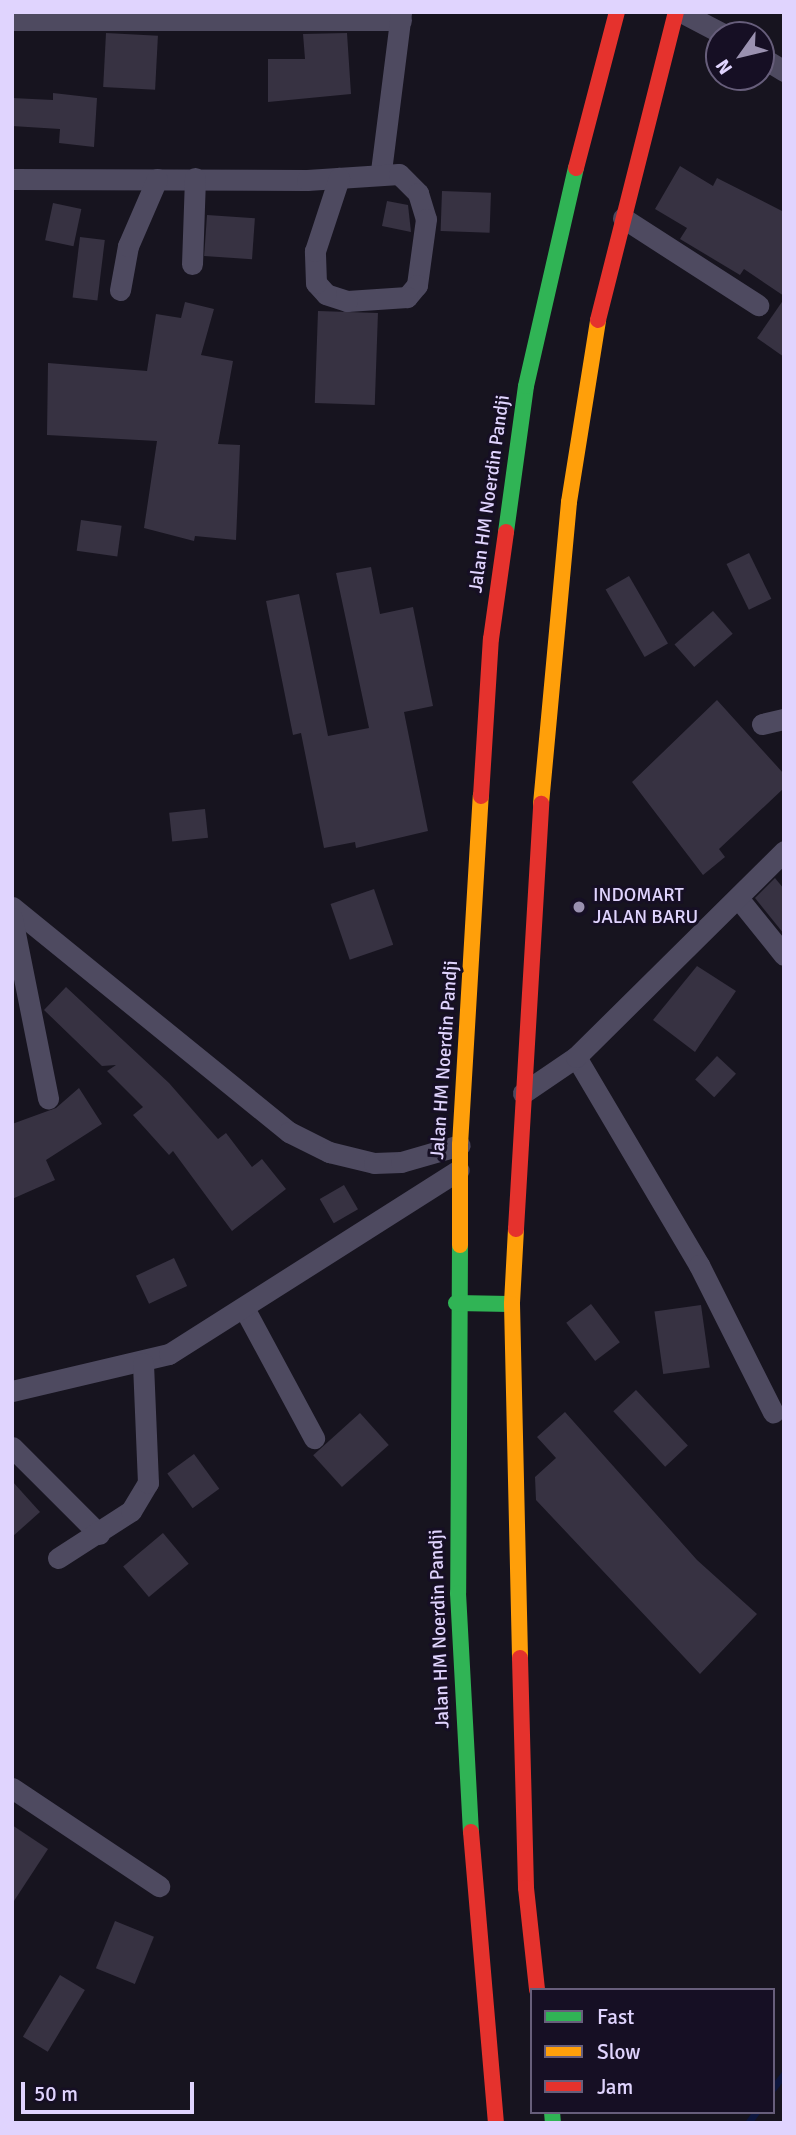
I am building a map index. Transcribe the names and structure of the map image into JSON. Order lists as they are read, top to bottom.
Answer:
{
  "streets": {
    "main road": ["Jalan HM Noerdin Pandji"]
  },
  "places": ["INDOMART JALAN BARU"],
  "legend": ["Fast", "Slow", "Jam"],
  "scale_bar": "50 m",
  "north": "bottom left"
}
